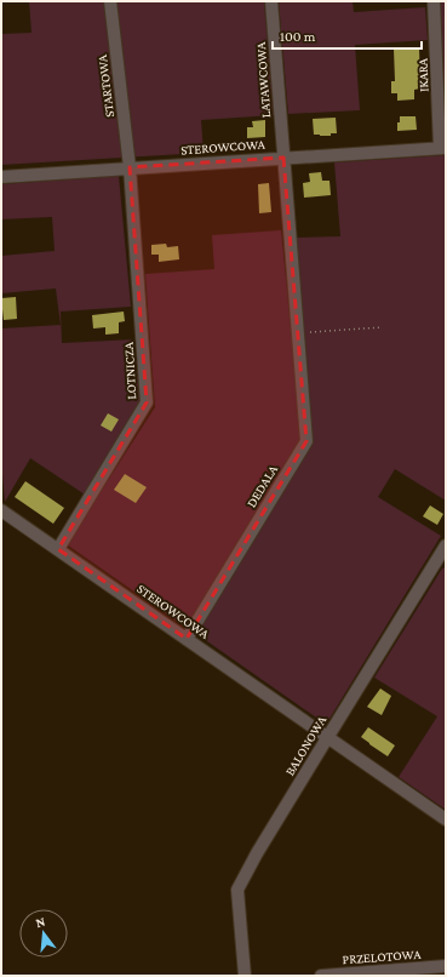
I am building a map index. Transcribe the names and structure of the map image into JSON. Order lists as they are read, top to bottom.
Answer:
{
  "streets": {
    "street": [
      "IKARA",
      "LATAWCOWA",
      "STARTOWA",
      "STEROWCOWA",
      "LOTNICZA",
      "DEDALA",
      "BALONOWA",
      "PRZELOTOWA"
    ]
  },
  "crossings": [
    ["IKARA", "STEROWCOWA"],
    ["LATAWCOWA", "STEROWCOWA"],
    ["LATAWCOWA", "DEDALA"],
    ["STARTOWA", "STEROWCOWA"],
    ["STARTOWA", "LOTNICZA"],
    ["STEROWCOWA", "LOTNICZA"],
    ["STEROWCOWA", "DEDALA"],
    ["STEROWCOWA", "BALONOWA"]
  ],
  "scale_bar": "100 m",
  "north": "top"
}
